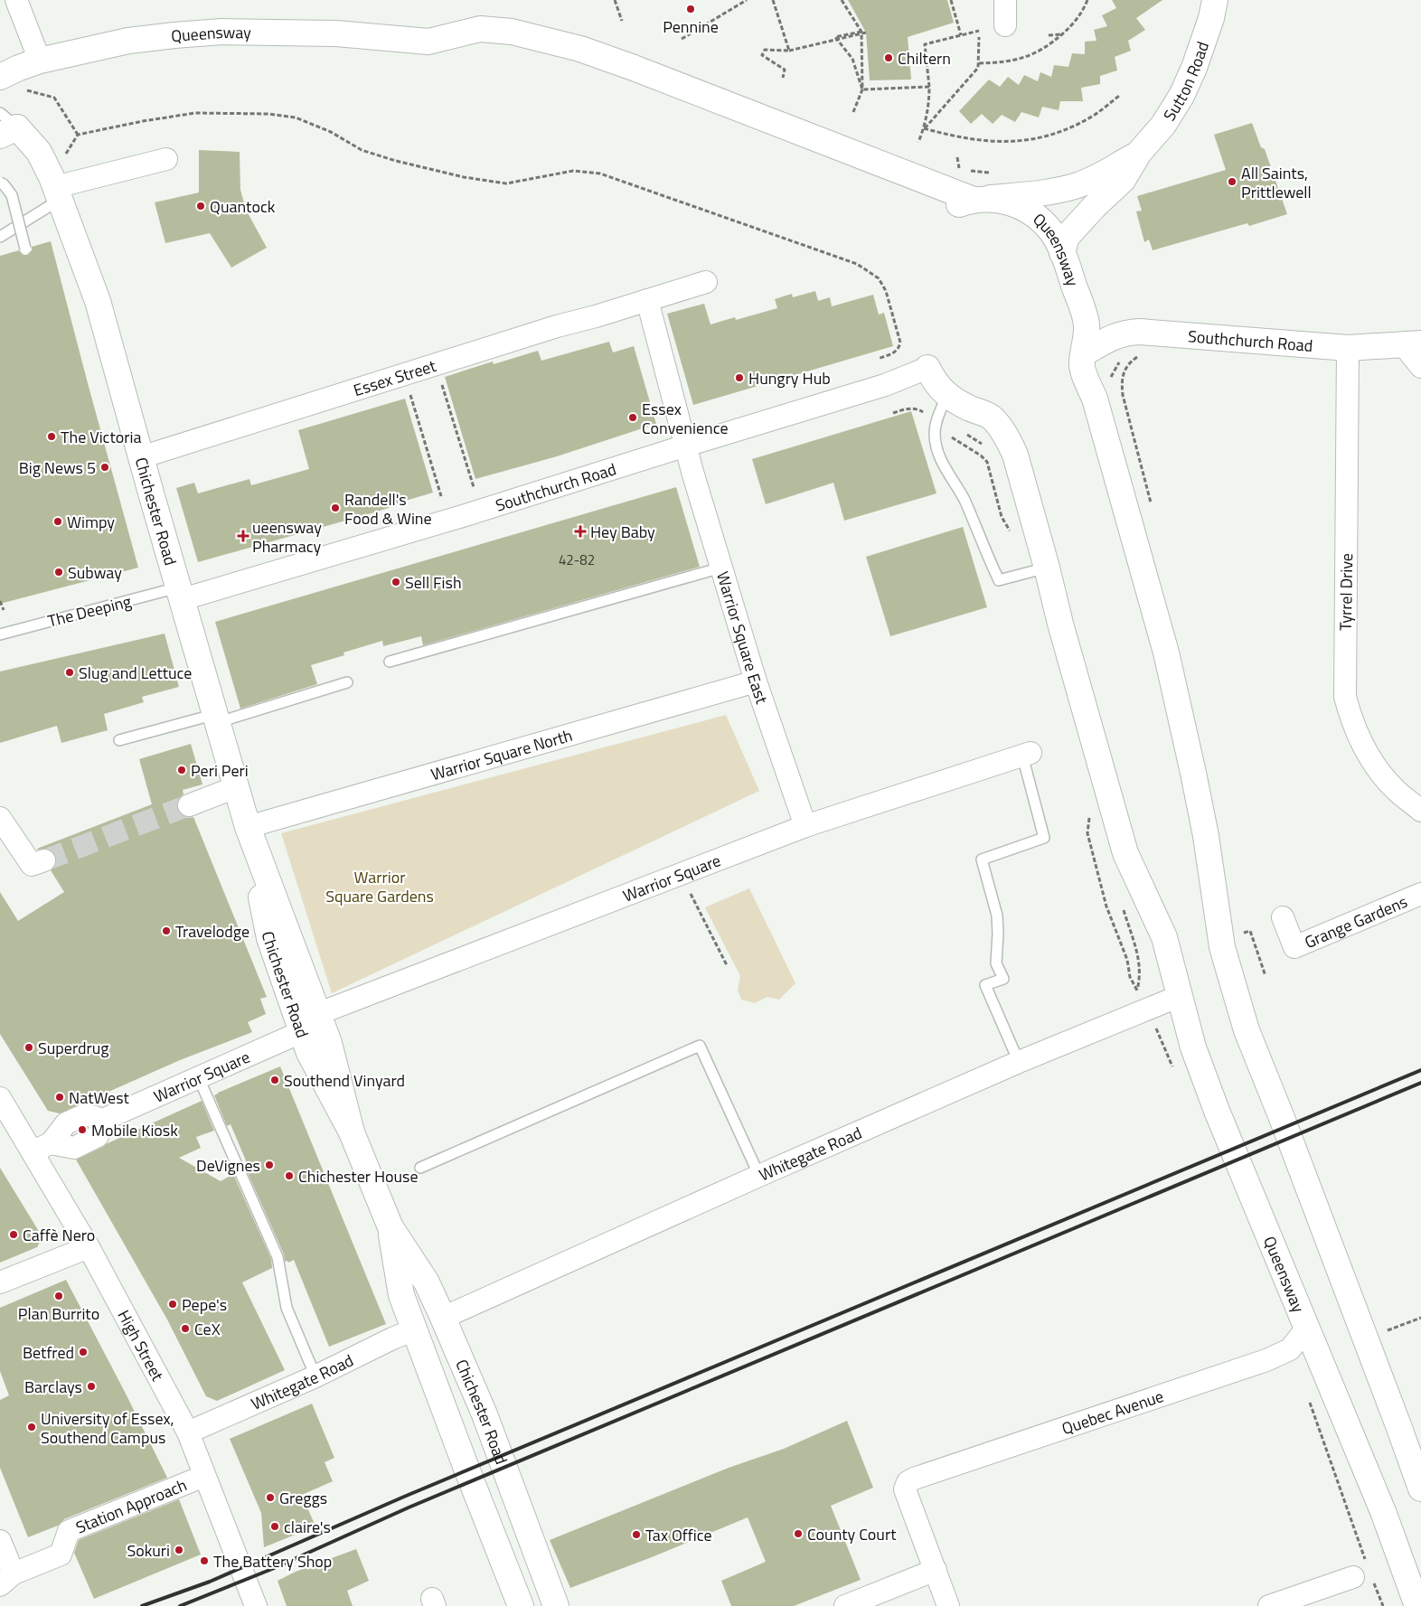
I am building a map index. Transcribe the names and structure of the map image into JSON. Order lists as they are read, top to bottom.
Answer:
{
  "streets": {
    "main road": [
      "Queensway",
      "Sutton Road",
      "Southchurch Road",
      "Chichester Road"
    ],
    "street": [
      "Essex Street",
      "Tyrrel Drive",
      "Warrior Square East",
      "Warrior Square North",
      "Warrior Square",
      "Grange Gardens",
      "Whitegate Road",
      "High Street",
      "Quebec Avenue",
      "Station Approach"
    ],
    "lane": ["The Deeping"]
  },
  "crossings": [
    ["Queensway", "Sutton Road"],
    ["Queensway", "Southchurch Road"],
    ["Queensway", "Whitegate Road"],
    ["Queensway", "Quebec Avenue"],
    ["Southchurch Road", "Chichester Road"],
    ["Southchurch Road", "Tyrrel Drive"],
    ["Southchurch Road", "The Deeping"],
    ["Southchurch Road", "Warrior Square East"],
    ["Essex Street", "Chichester Road"],
    ["Chichester Road", "The Deeping"],
    ["Chichester Road", "Warrior Square North"],
    ["Chichester Road", "Warrior Square"],
    ["Chichester Road", "Whitegate Road"],
    ["Warrior Square East", "Warrior Square North"],
    ["Warrior Square East", "Warrior Square"],
    ["Warrior Square", "High Street"],
    ["Whitegate Road", "High Street"],
    ["High Street", "Station Approach"]
  ],
  "parks": ["Warrior Square Gardens"],
  "places": {
    "other": [
      "Pennine",
      "Chiltern",
      "All Saints, Prittlewell",
      "Quantock",
      "Hungry Hub",
      "Essex Convenience",
      "The Victoria",
      "Big News 5",
      "Randell's Food & Wine",
      "Wimpy",
      "Subway",
      "Sell Fish",
      "Slug and Lettuce",
      "Peri Peri",
      "Travelodge",
      "Superdrug",
      "Southend Vinyard",
      "NatWest",
      "Mobile Kiosk",
      "DeVignes",
      "Chichester House",
      "Caffè Nero",
      "Plan Burrito",
      "Pepe's",
      "CeX",
      "Betfred",
      "Barclays",
      "University of Essex, Southend Campus",
      "Greggs",
      "claire's",
      "County Court",
      "Tax Office",
      "Sokuri",
      "The Battery Shop"
    ],
    "health": ["Hey Baby", "ueensway Pharmacy"]
  },
  "house_numbers": ["42-82"]
}
